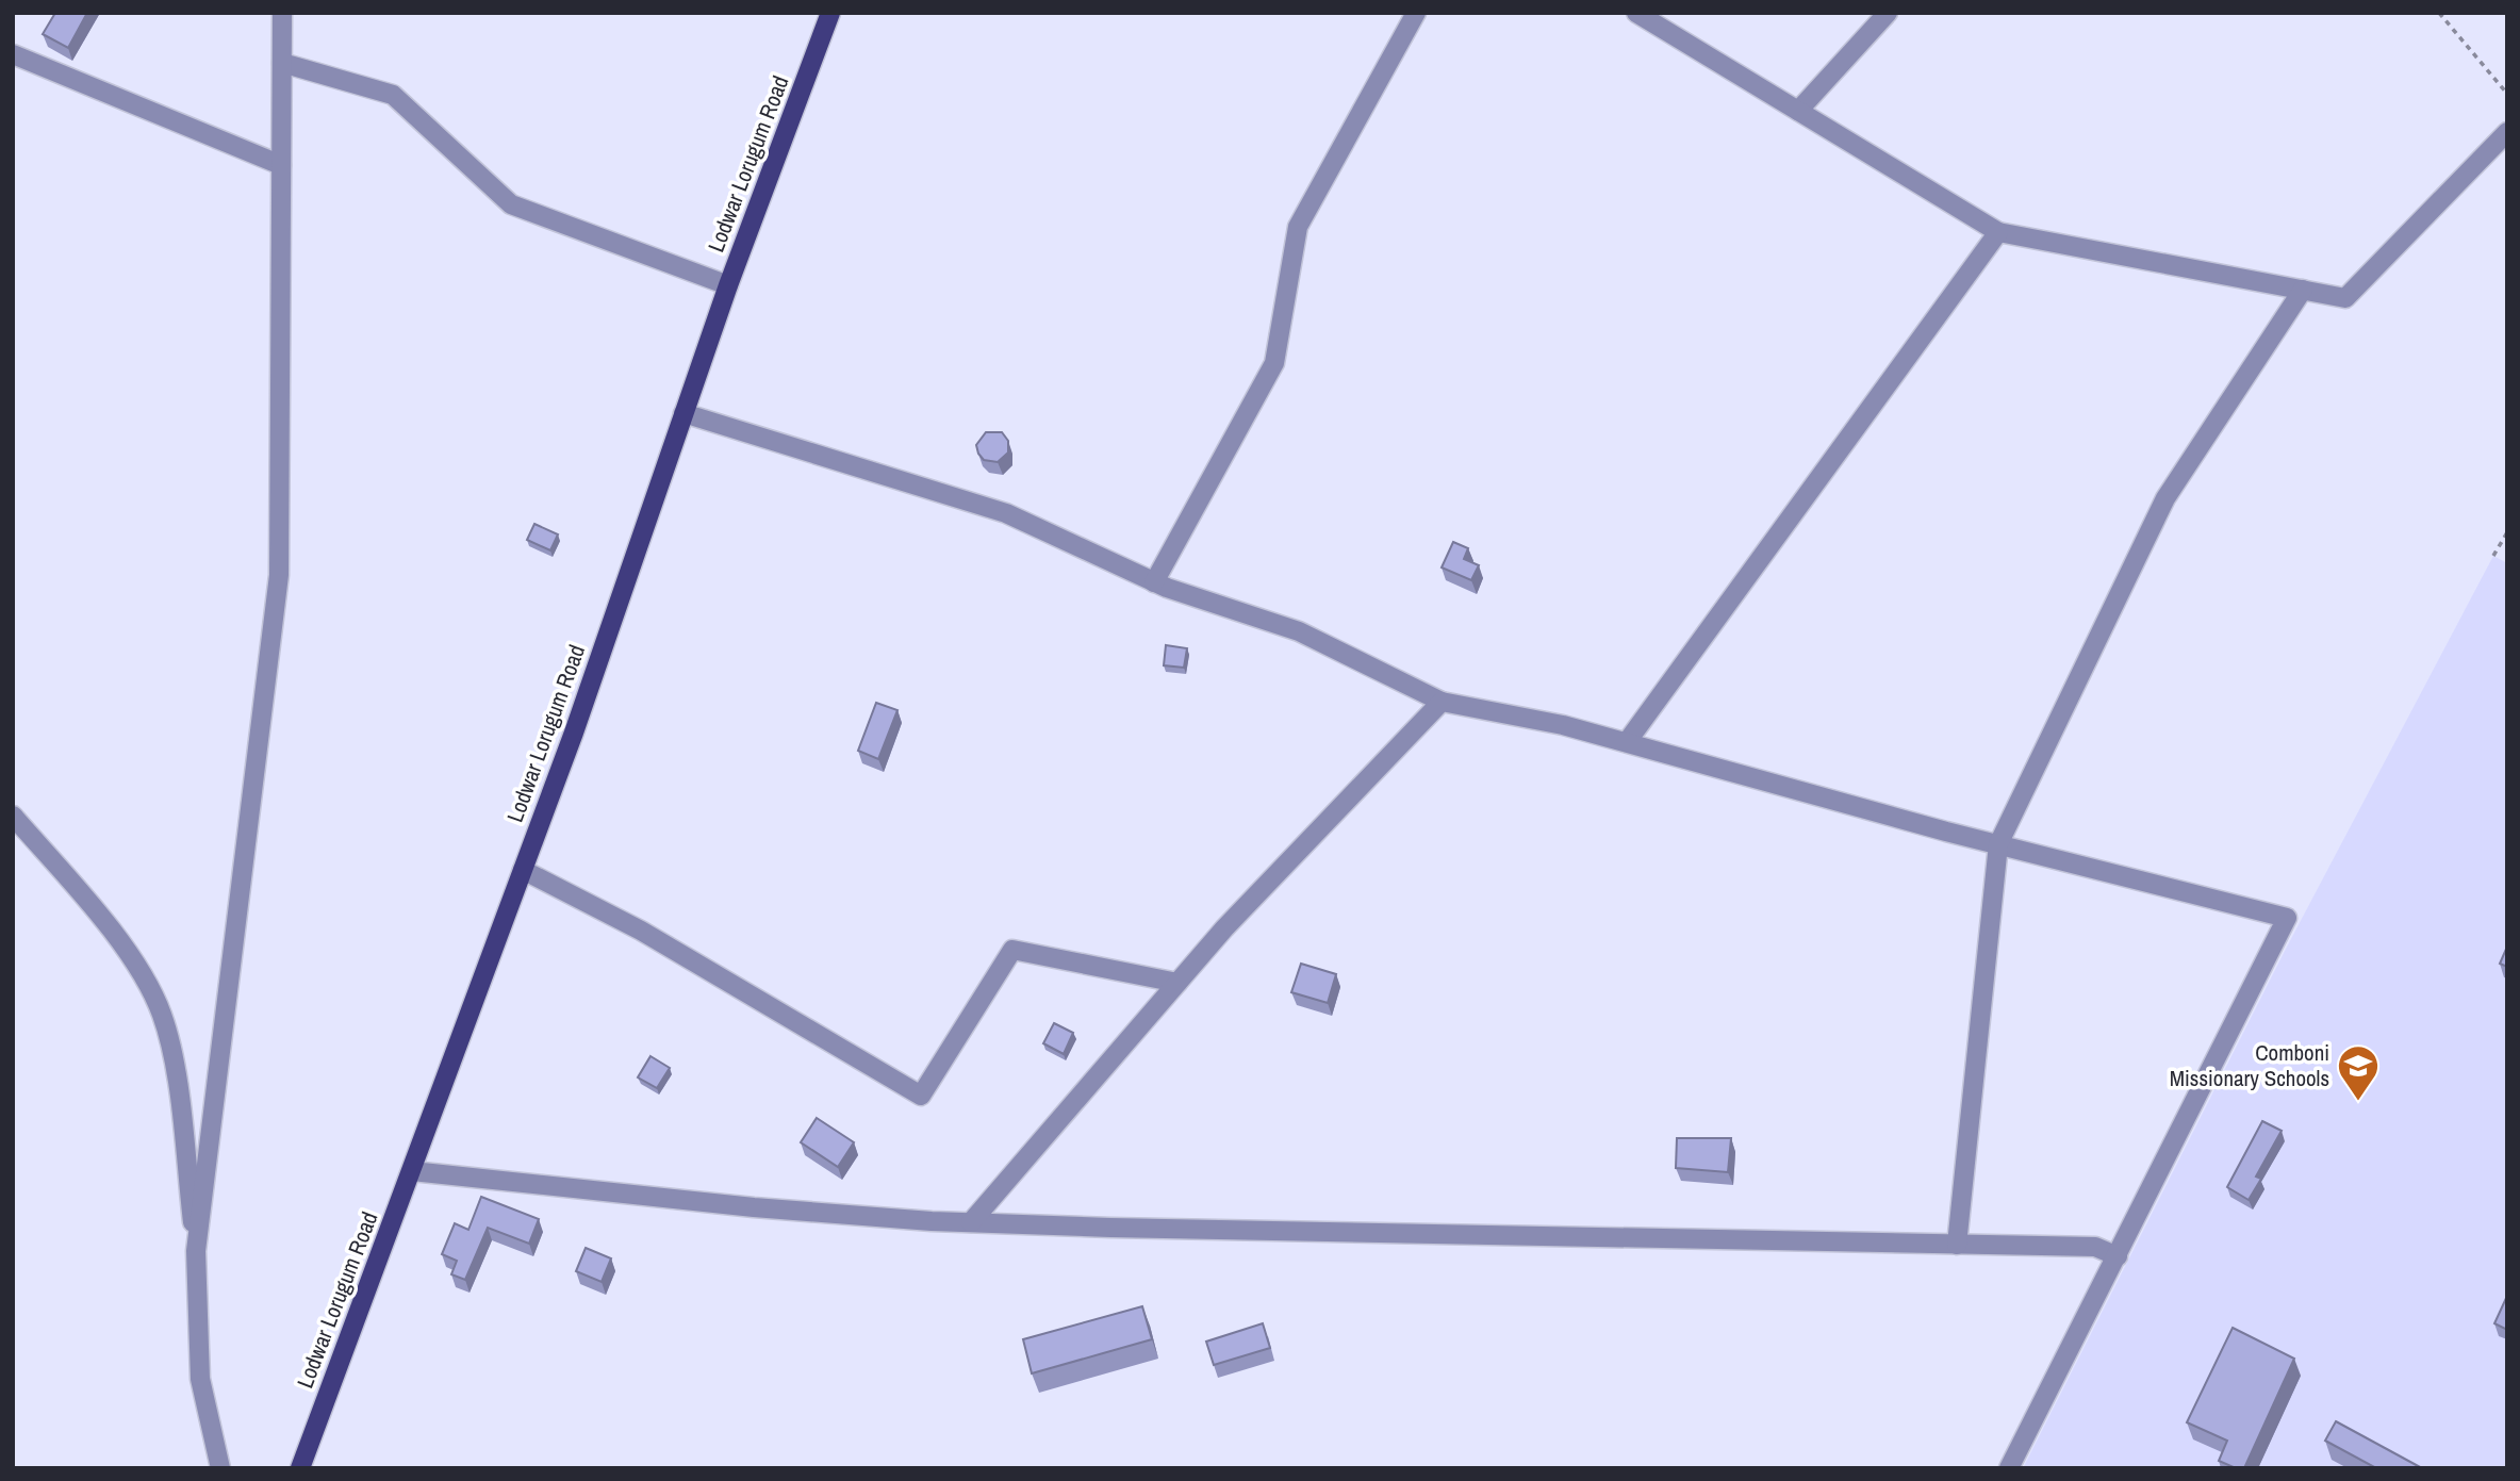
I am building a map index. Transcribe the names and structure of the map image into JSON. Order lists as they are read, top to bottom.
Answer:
{
  "streets": {
    "main road": ["Lodwar Lorugum Road"]
  },
  "places": {
    "school or university": ["Comboni Missionary Schools"]
  }
}
